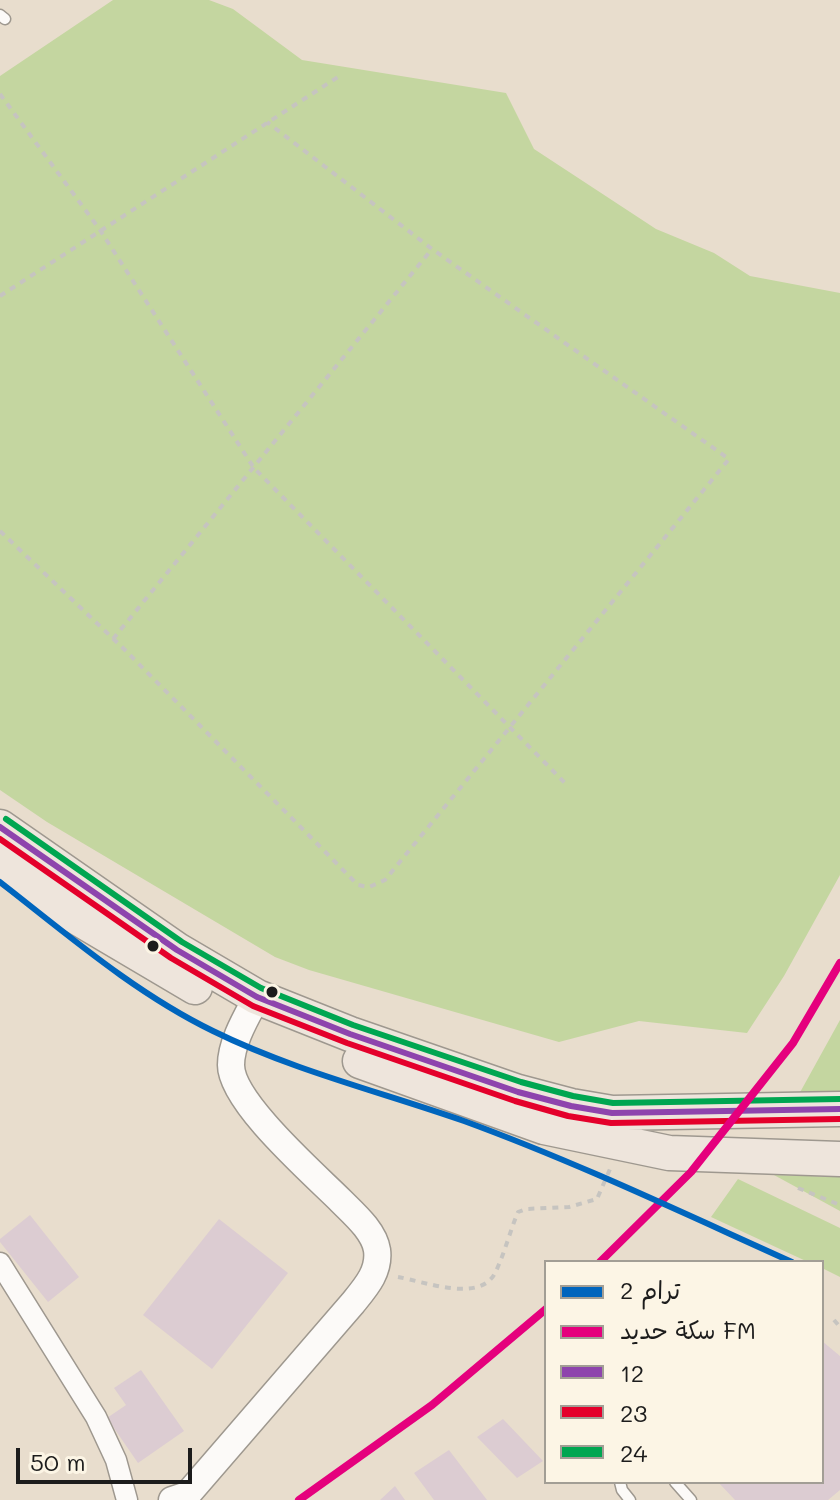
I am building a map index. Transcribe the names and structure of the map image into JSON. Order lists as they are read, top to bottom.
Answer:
{
  "lines": [
    "transit line 24",
    "transit line 12",
    "transit line 23",
    "tram line 2",
    "rail line FM"
  ],
  "legend": [
    "ترام 2",
    "سكة حديد FM",
    "12",
    "23",
    "24"
  ],
  "scale_bar": "50 m"
}
